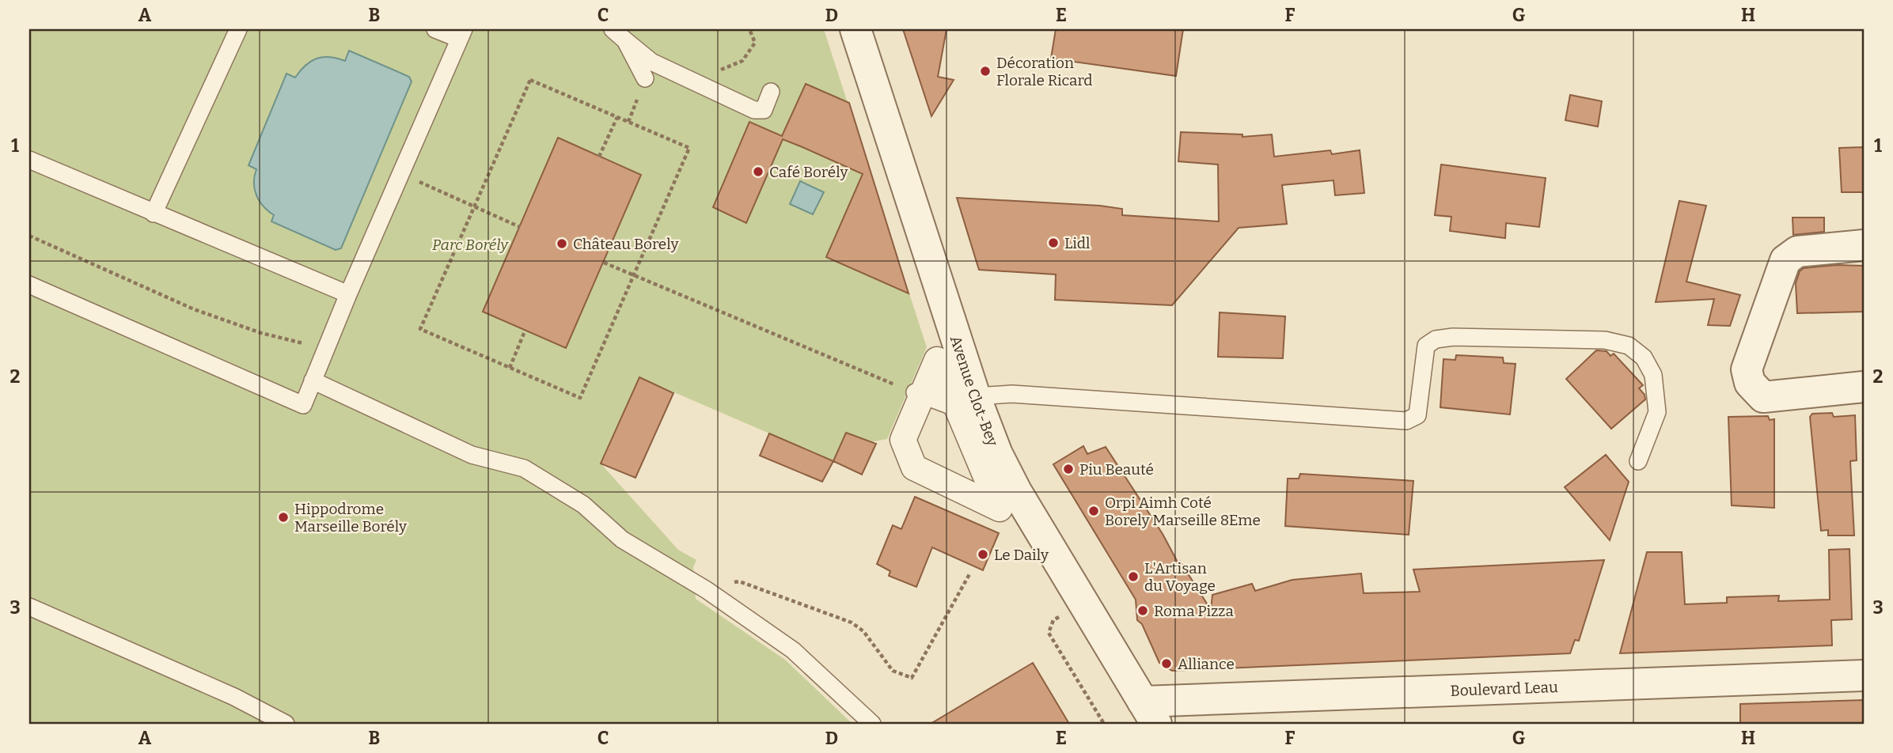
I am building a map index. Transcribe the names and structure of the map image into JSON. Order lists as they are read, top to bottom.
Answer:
{
  "streets": {
    "street": ["Avenue Clot-Bey", "Boulevard Leau"]
  },
  "crossings": [
    ["Avenue Clot-Bey", "Boulevard Leau"]
  ],
  "parks": ["Parc Borély"],
  "places": [
    "Décoration Florale Ricard",
    "Café Borély",
    "Lidl",
    "Château Borely",
    "Piu Beauté",
    "Orpi Aimh Coté Borely Marseille 8Eme",
    "Hippodrome Marseille Borély",
    "Le Daily",
    "L'Artisan du Voyage",
    "Roma Pizza",
    "Alliance"
  ],
  "grid": {
    "columns": [
      "A",
      "B",
      "C",
      "D",
      "E",
      "F",
      "G",
      "H"
    ],
    "rows": ["1", "2", "3"]
  }
}
